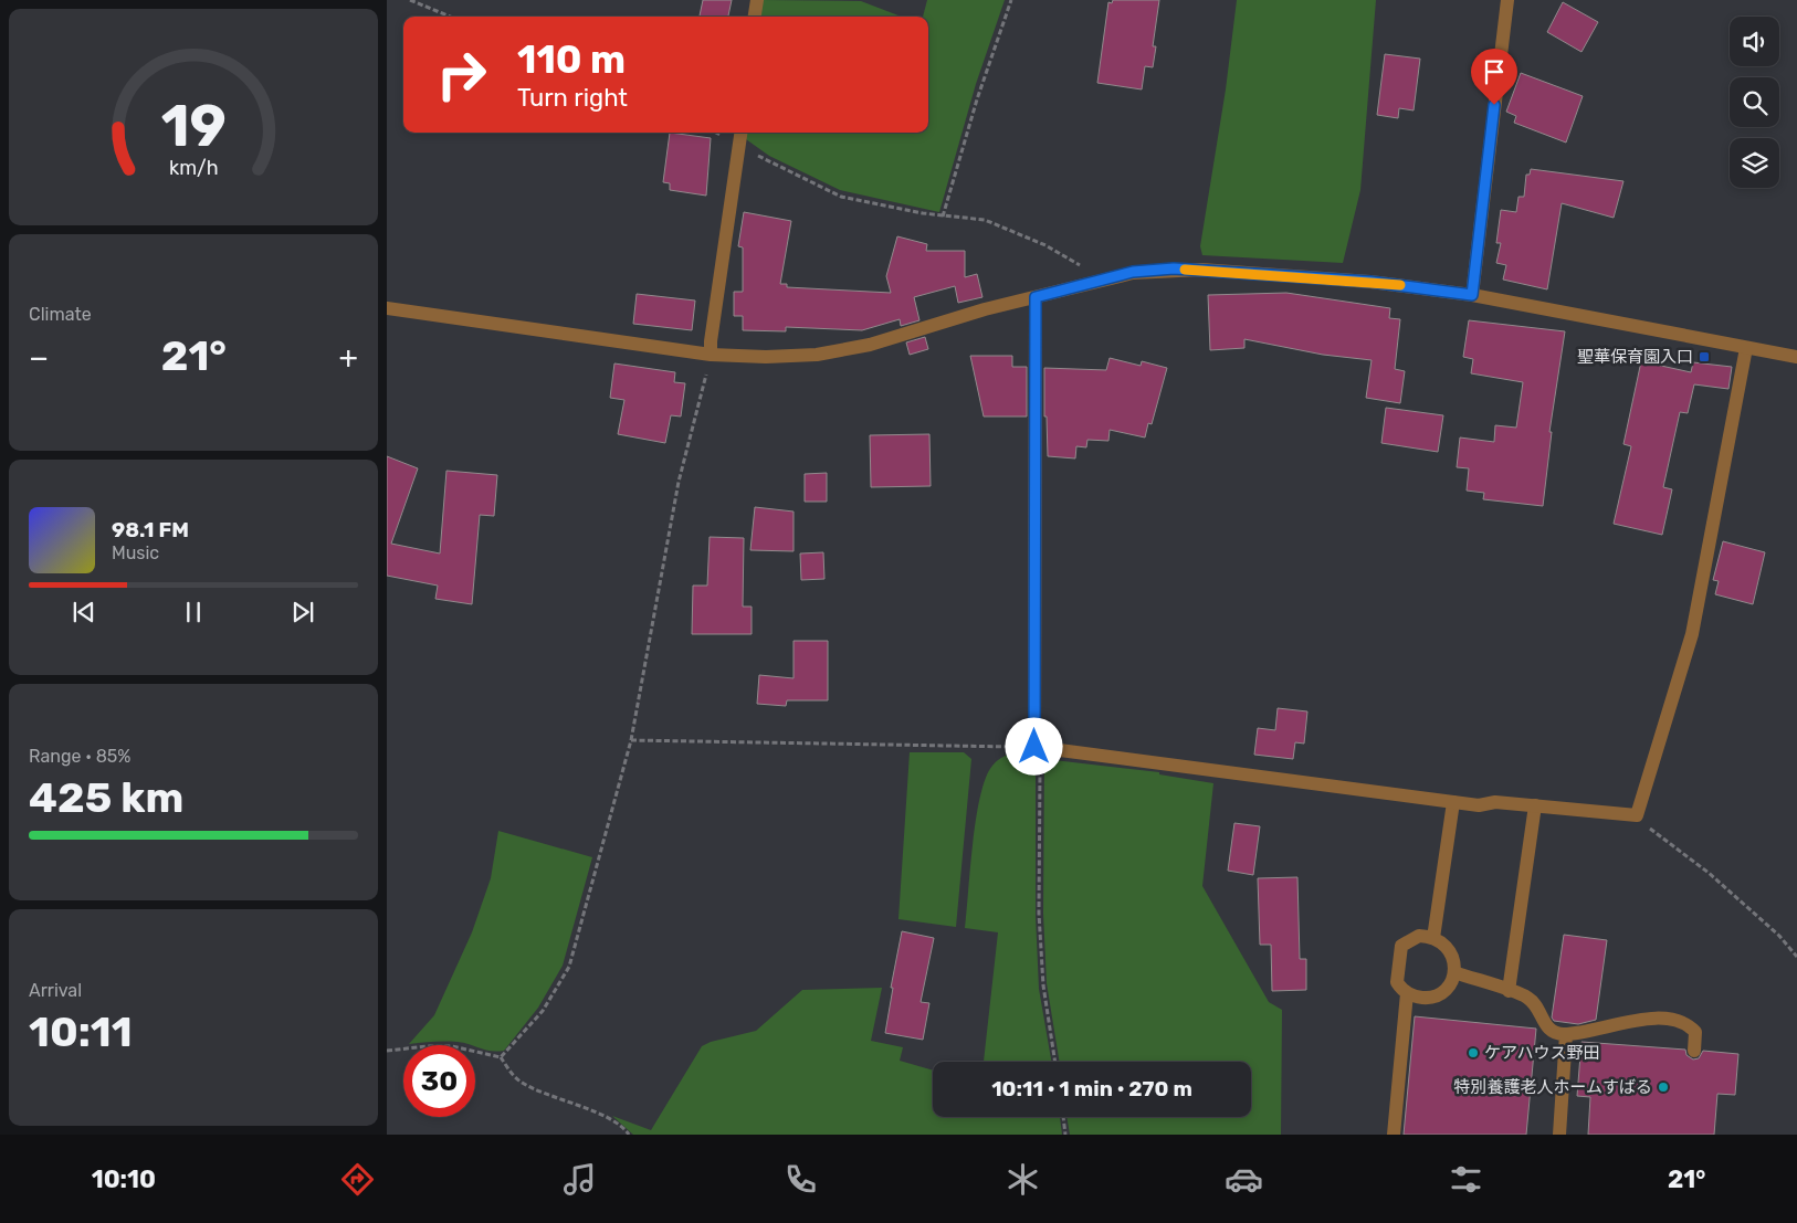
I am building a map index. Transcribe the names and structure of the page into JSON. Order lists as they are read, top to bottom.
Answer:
{
  "places": {
    "transit": ["聖華保育園入口"],
    "other": ["ケアハウス野田", "特別養護老人ホームすばる"]
  },
  "page": {
    "turn": ["110 m", "Turn right"],
    "tile": [
      "Climate",
      ["Range · 85%", "425 km"],
      ["Arrival", "10:11"]
    ],
    "heat": ["−", "21°", "+"],
    "song": ["98.1 FM", "Music"],
    "limit": "30",
    "trip": "10:11 · 1 min · 270 m",
    "tabs": ["10:10", "21°"],
    "gauge": ["19", "km/h"]
  }
}
